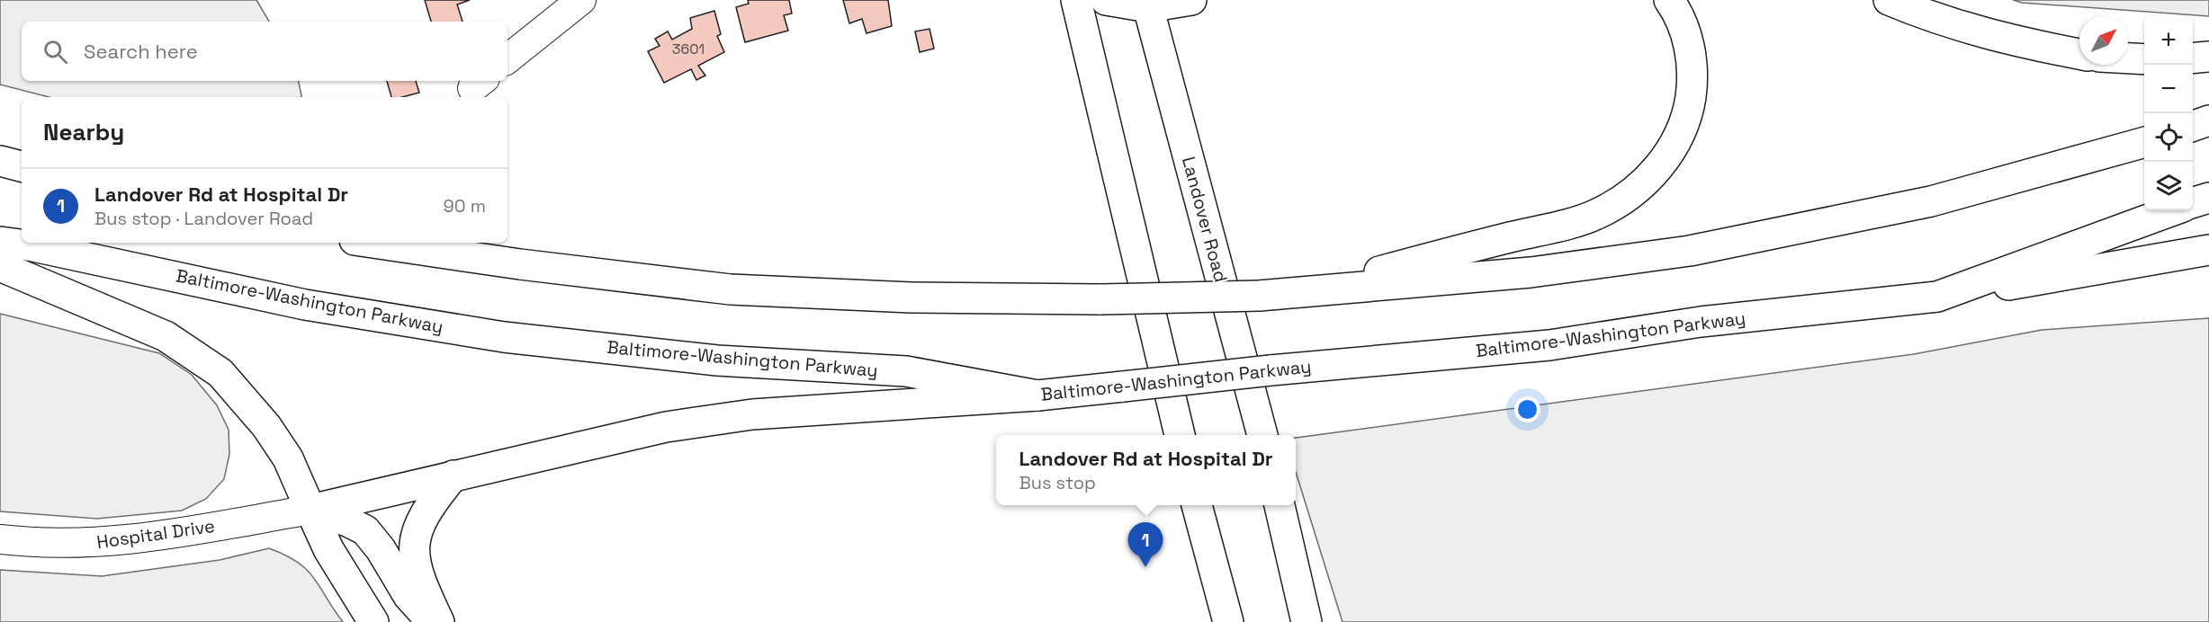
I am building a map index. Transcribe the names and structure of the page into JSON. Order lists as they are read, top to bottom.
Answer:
{
  "streets": {
    "main road": ["Landover Road", "Baltimore-Washington Parkway"],
    "street": ["Hospital Drive"]
  },
  "house_numbers": ["3601"],
  "north": "top right",
  "page": {
    "map_buttons": ["+", "−"],
    "search": "Search here",
    "heading": "Nearby",
    "list": [
      {
        "mark": "1",
        "name": "Landover Rd at Hospital Dr",
        "note": "Bus stop · Landover Road",
        "value": "90 m"
      }
    ],
    "popup": ["Landover Rd at Hospital Dr", "Bus stop"],
    "pins": "1"
  }
}
